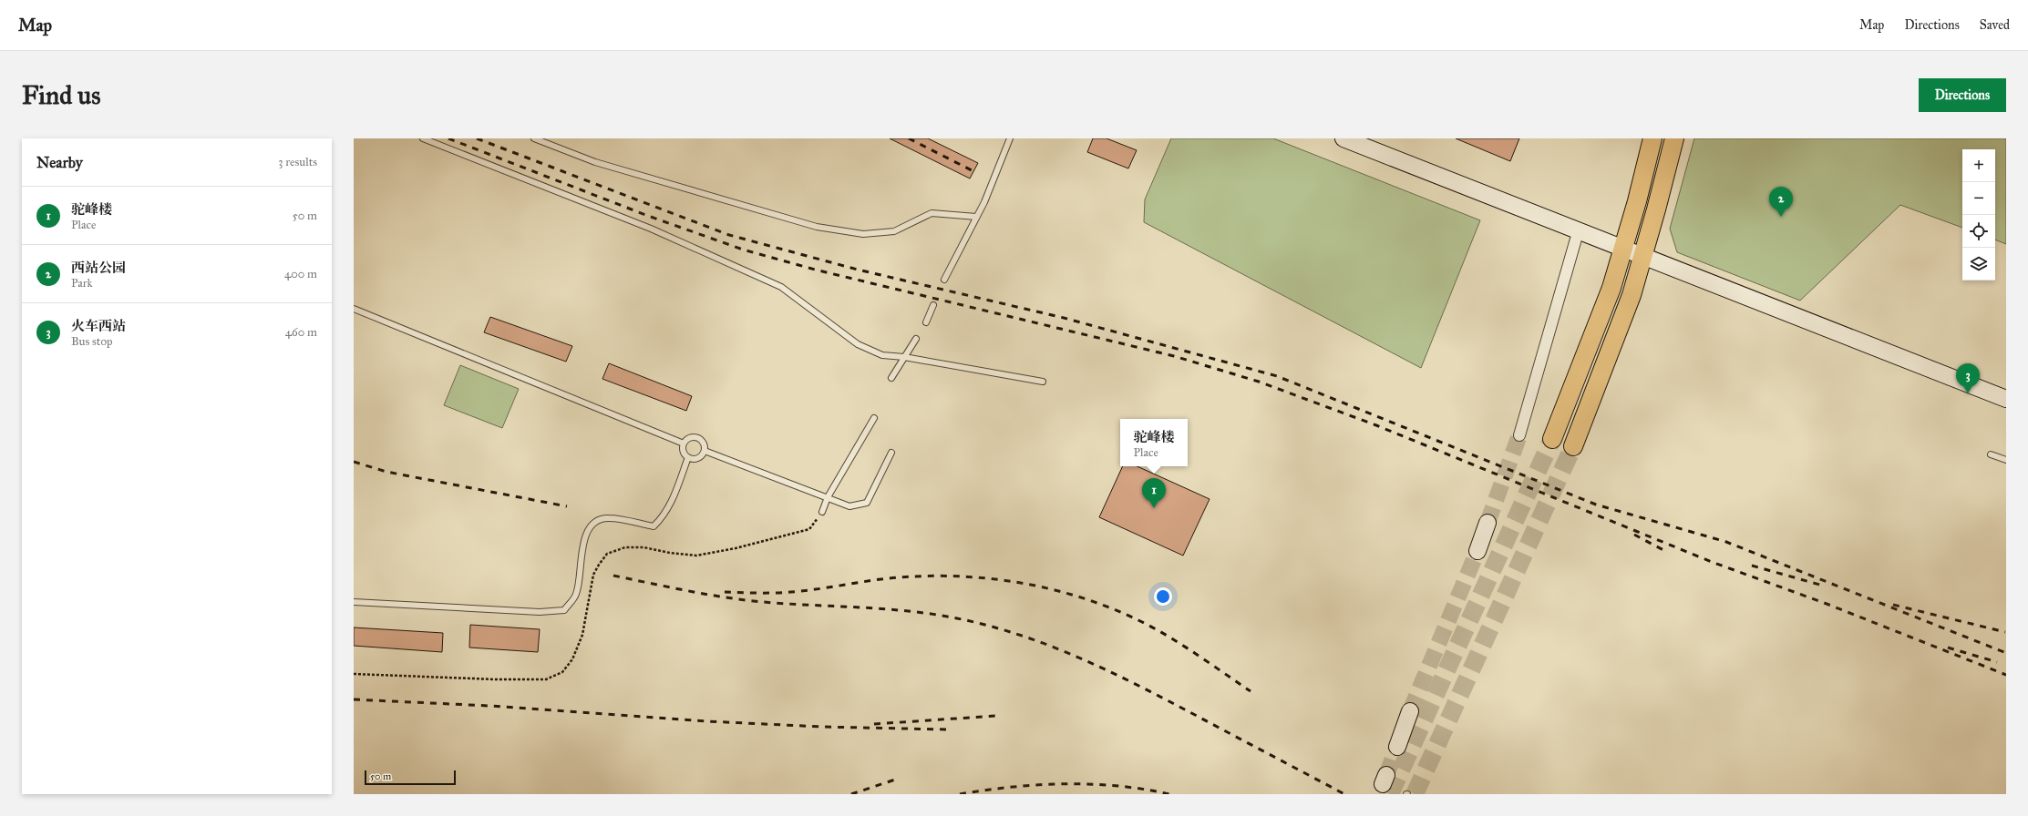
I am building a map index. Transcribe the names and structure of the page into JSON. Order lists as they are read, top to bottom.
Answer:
{
  "scale_bar": "50 m",
  "page": {
    "header": "Map",
    "nav": ["Map", "Directions", "Saved"],
    "buttons": "Directions",
    "title": "Find us",
    "heading": ["Nearby", "3 results"],
    "map_buttons": ["+", "−"],
    "list": [
      {
        "mark": "1",
        "name": "驼峰楼",
        "note": "Place",
        "value": "50 m"
      },
      {
        "mark": "2",
        "name": "西站公园",
        "note": "Park",
        "value": "400 m"
      },
      {
        "mark": "3",
        "name": "火车西站",
        "note": "Bus stop",
        "value": "460 m"
      }
    ],
    "pins": ["2", "3", "1"],
    "popup": ["驼峰楼", "Place"],
    "scale": "50 m"
  }
}
